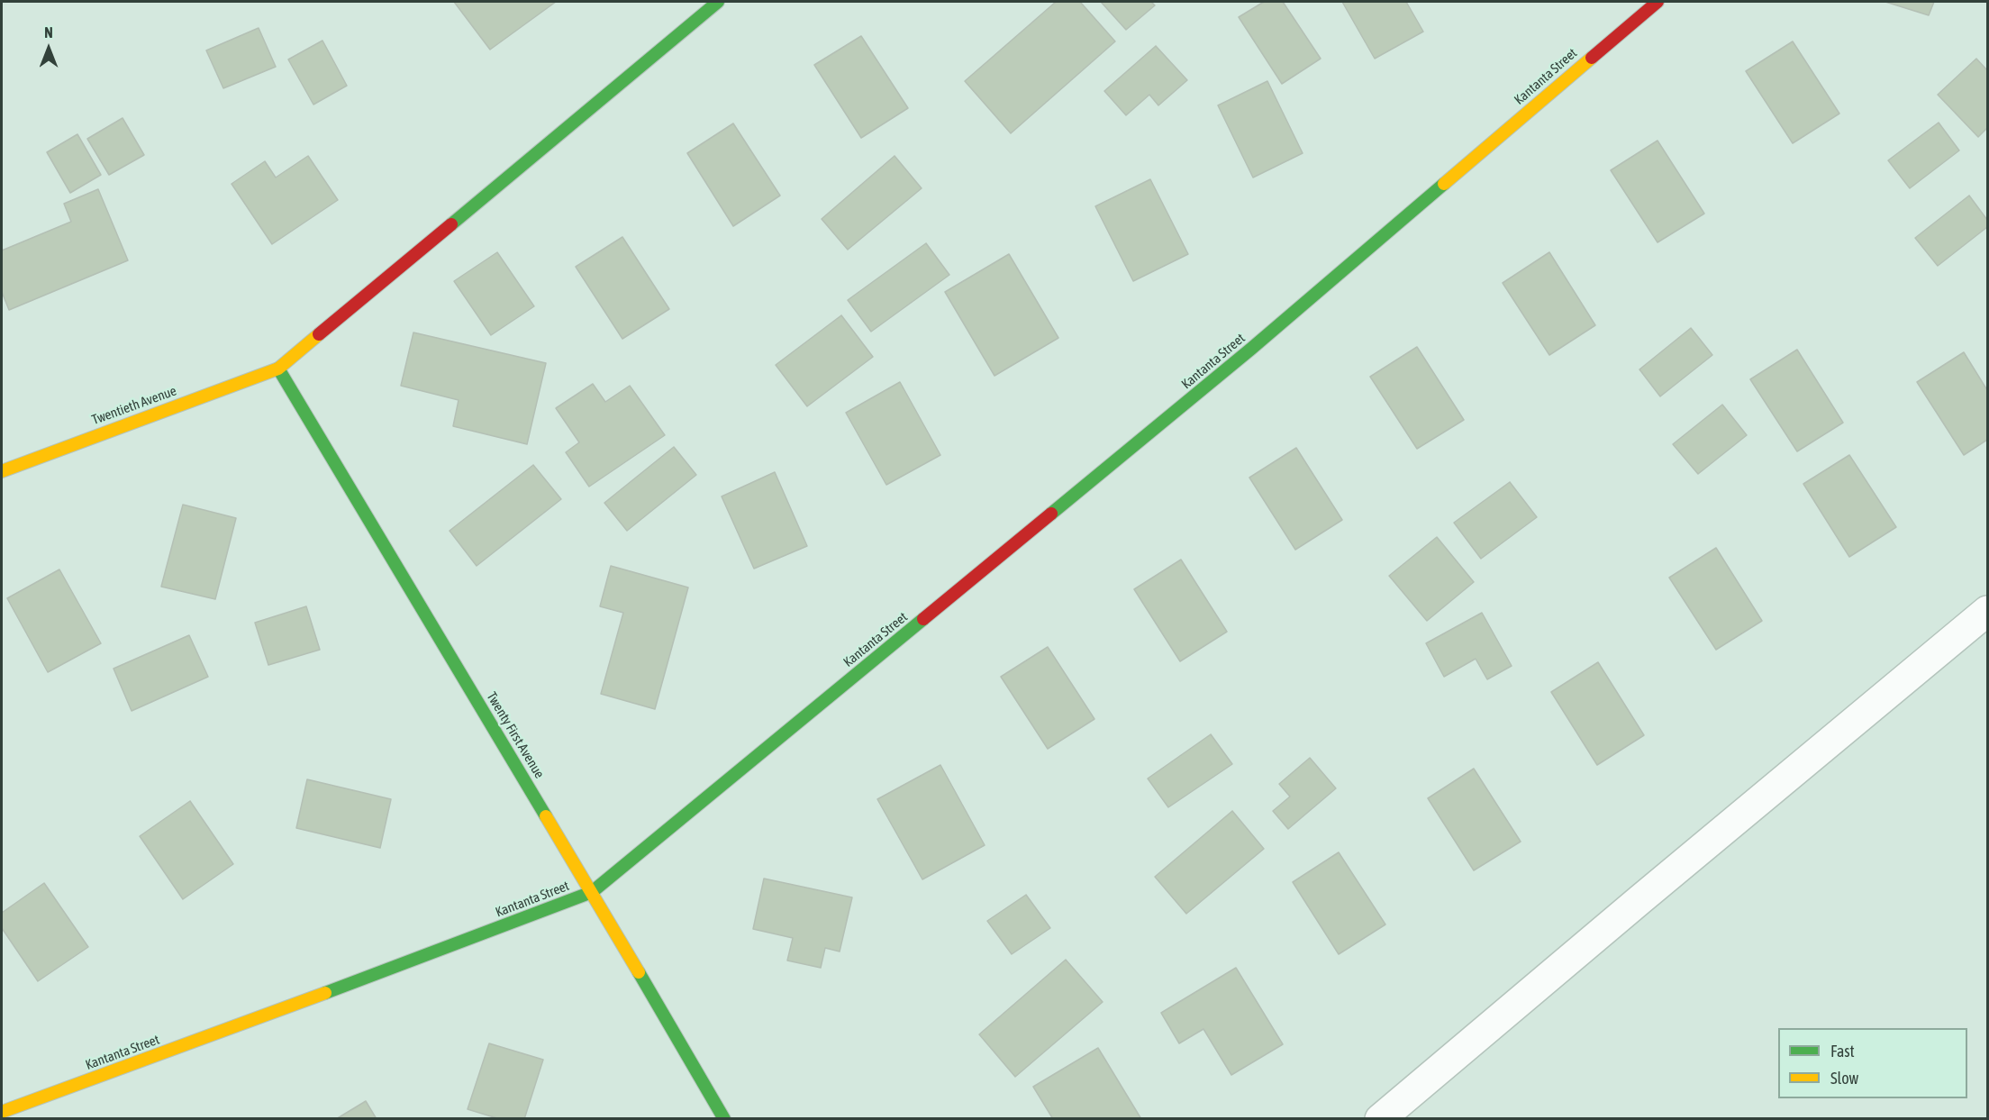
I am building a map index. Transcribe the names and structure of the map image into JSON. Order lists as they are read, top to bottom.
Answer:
{
  "streets": {
    "street": ["Kantanta Street", "Twentieth Avenue", "Twenty First Avenue"]
  },
  "crossings": [
    ["Kantanta Street", "Twenty First Avenue"],
    ["Twentieth Avenue", "Twenty First Avenue"]
  ],
  "legend": ["Fast", "Slow"],
  "north": "top"
}
